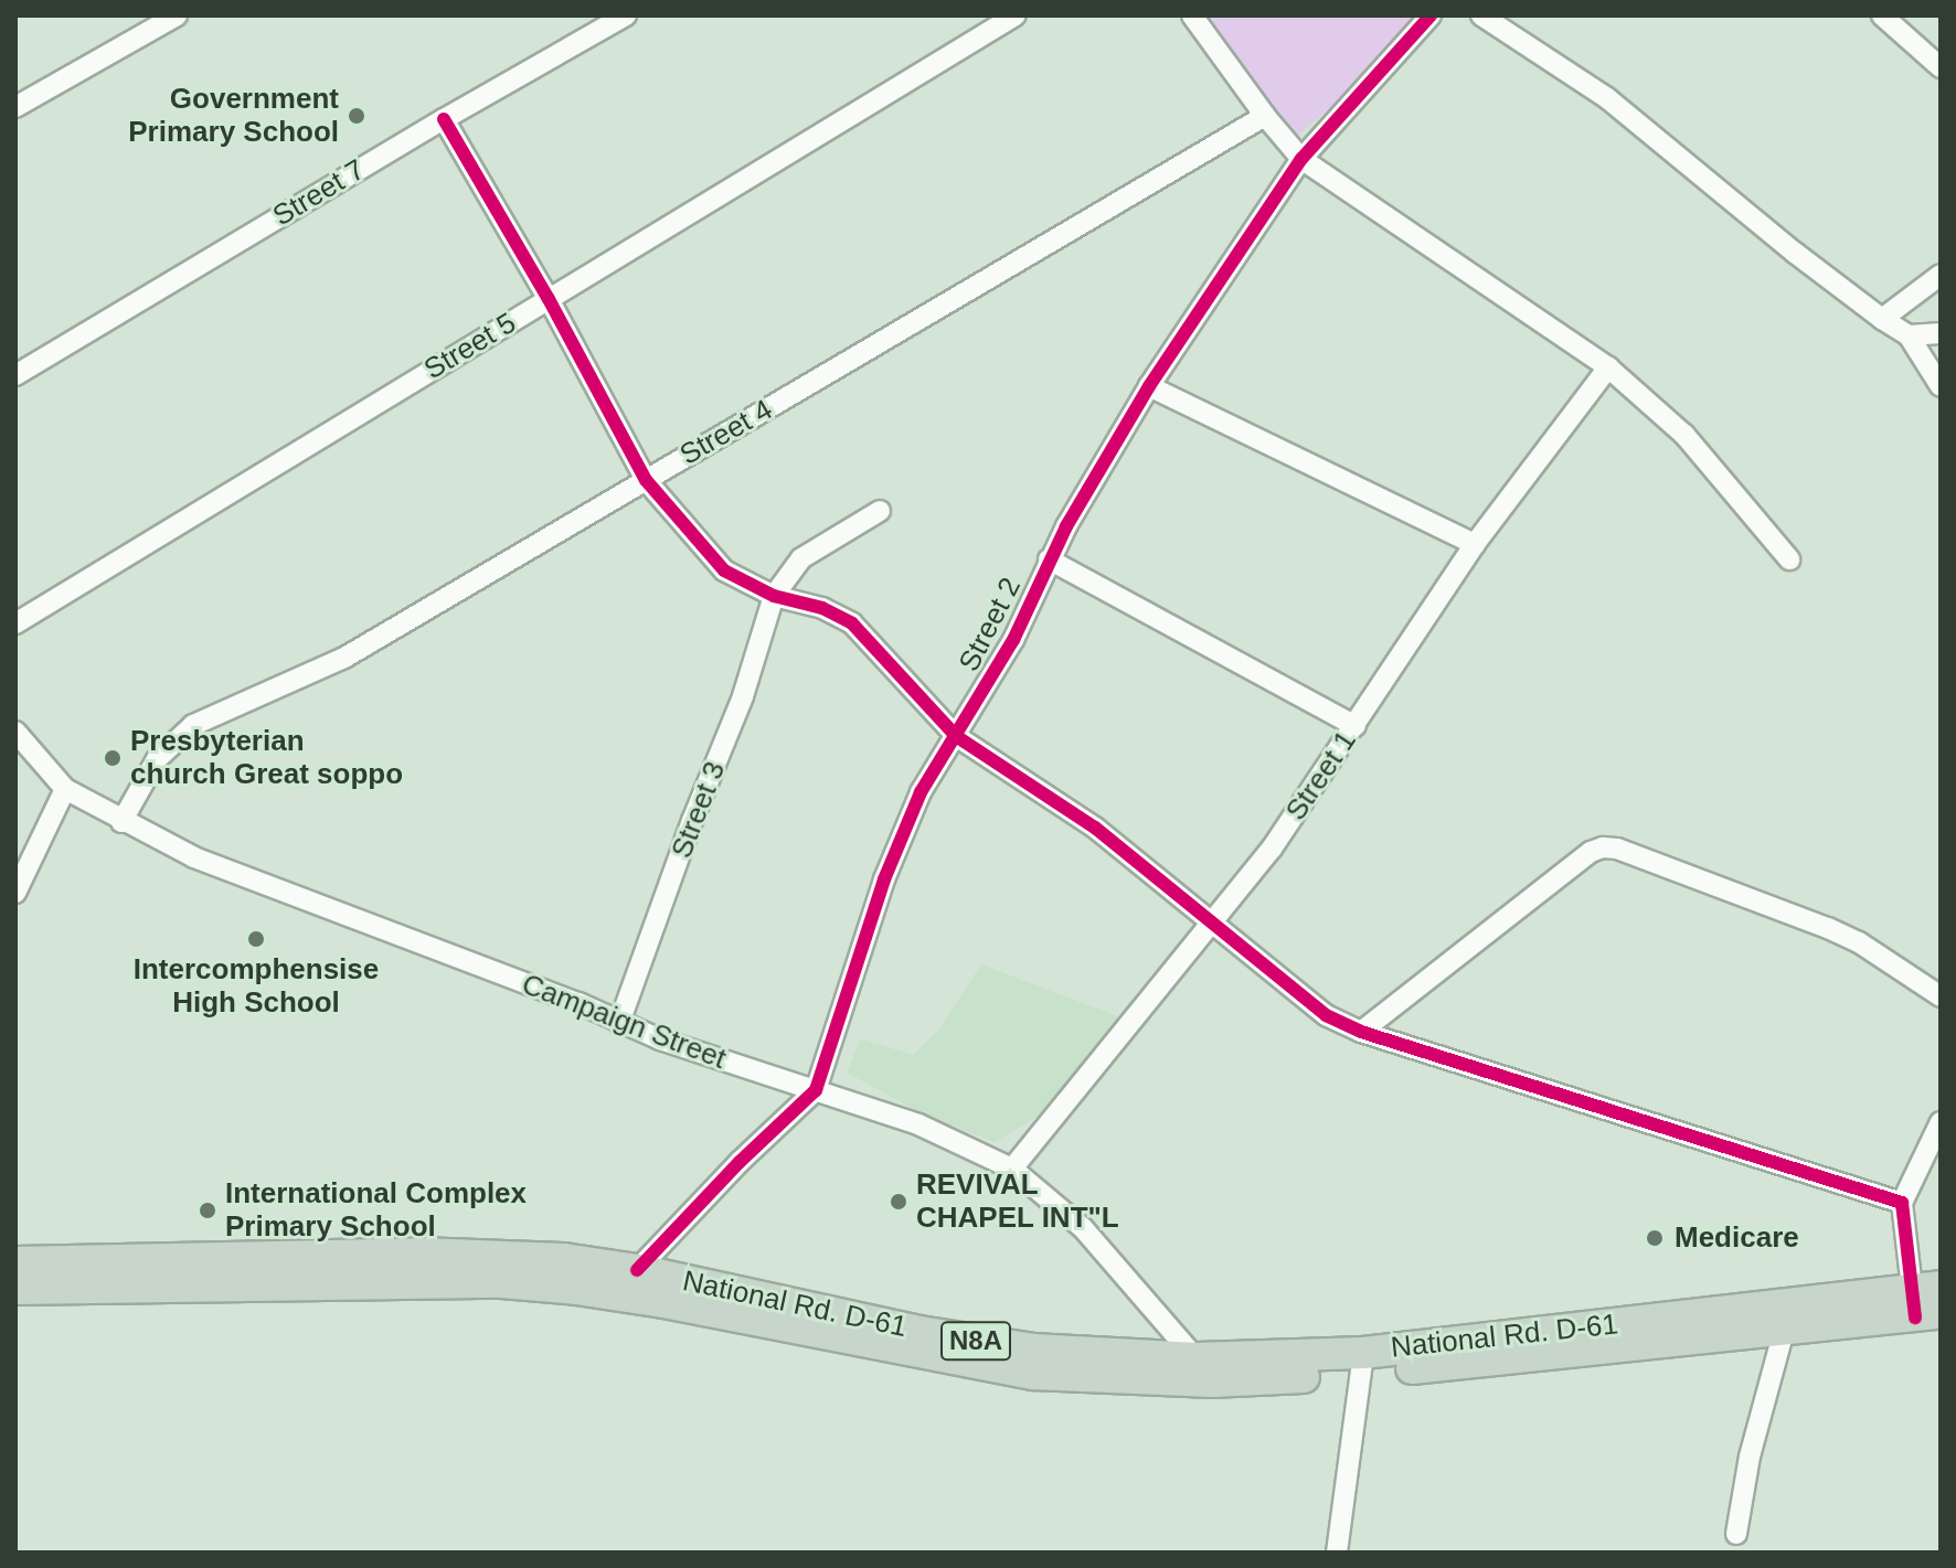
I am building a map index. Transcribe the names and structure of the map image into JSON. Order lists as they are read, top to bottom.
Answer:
{
  "streets": {
    "highway": ["National Rd. D-61", "N8A"],
    "street": [
      "Street 7",
      "Street 5",
      "Street 4",
      "Street 2",
      "Street 1",
      "Street 3",
      "Campaign Street"
    ]
  },
  "crossings": [
    ["Street 4", "Campaign Street"],
    ["Street 2", "Campaign Street"],
    ["Street 2", "National Rd. D-61"],
    ["Street 1", "Campaign Street"],
    ["Street 3", "Campaign Street"],
    ["Campaign Street", "National Rd. D-61"]
  ],
  "places": [
    "Government Primary School",
    "Presbyterian church Great soppo",
    "Intercomphensise High School",
    "REVIVAL CHAPEL INT\"L",
    "International Complex Primary School",
    "Medicare"
  ]
}
